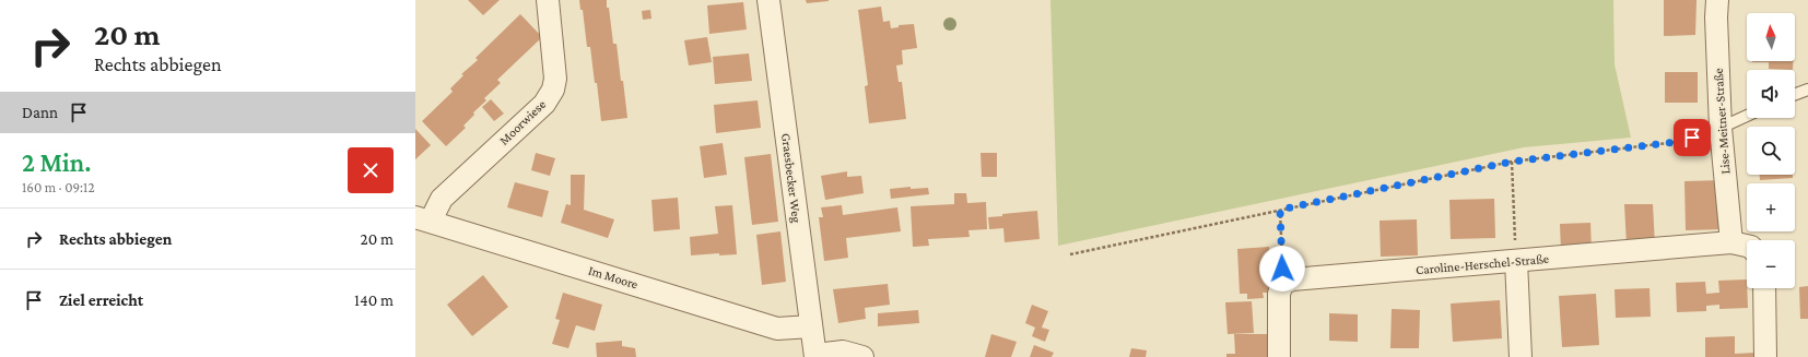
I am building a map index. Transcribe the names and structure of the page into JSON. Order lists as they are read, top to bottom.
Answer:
{
  "streets": {
    "street": [
      "Lise-Meitner-Straße",
      "Moorwiese",
      "Graesbecker Weg",
      "Caroline-Herschel-Straße",
      "Im Moore"
    ]
  },
  "crossings": [
    ["Lise-Meitner-Straße", "Caroline-Herschel-Straße"],
    ["Moorwiese", "Im Moore"],
    ["Graesbecker Weg", "Im Moore"]
  ],
  "north": "top",
  "page": {
    "turn": ["20 m", "Rechts abbiegen"],
    "map_buttons": ["+", "−"],
    "then": "Dann",
    "heading": ["2 Min.", "160 m · 09:12"],
    "list": [
      {
        "name": "Rechts abbiegen",
        "value": "20 m"
      },
      {
        "name": "Ziel erreicht",
        "value": "140 m"
      }
    ]
  }
}
